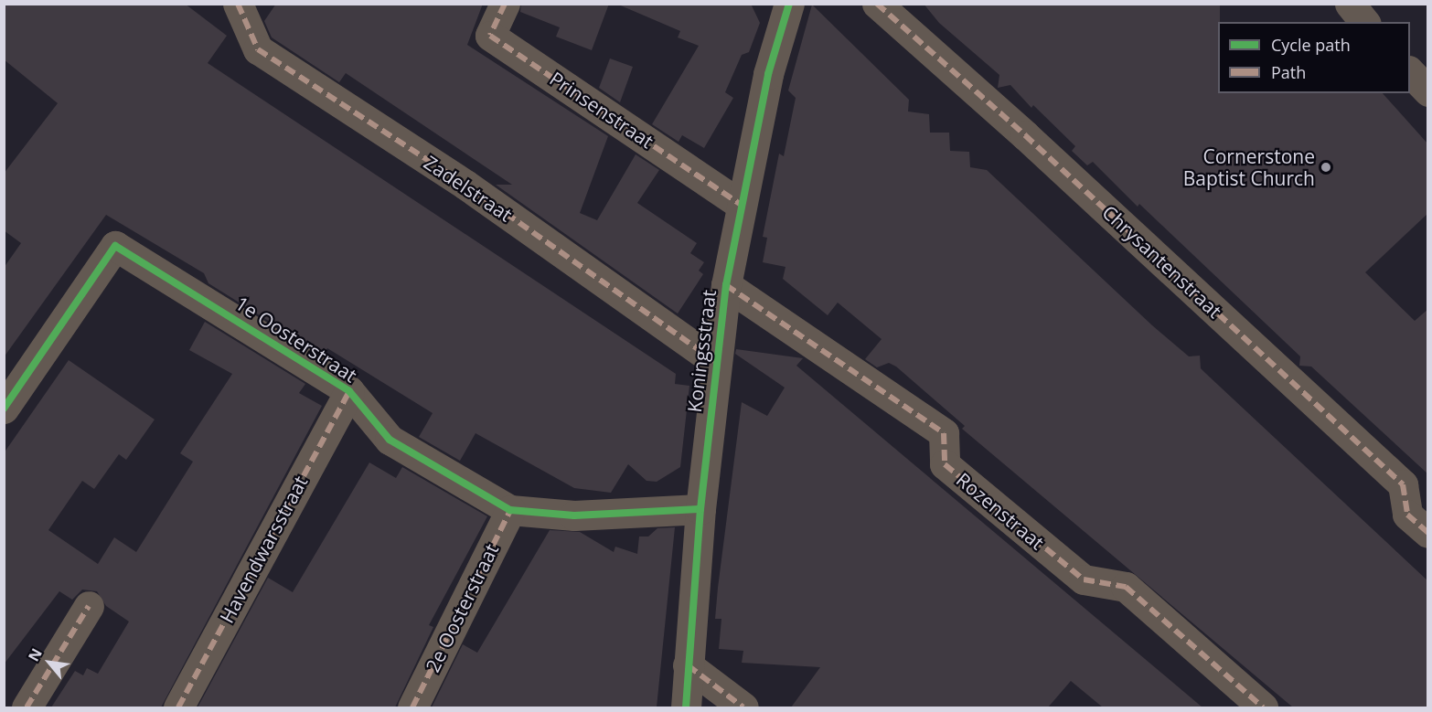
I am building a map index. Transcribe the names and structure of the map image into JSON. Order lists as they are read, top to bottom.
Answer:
{
  "streets": {
    "street": [
      "Prinsenstraat",
      "Zadelstraat",
      "Chrysantenstraat",
      "1e Oosterstraat",
      "Koningsstraat",
      "Rozenstraat",
      "Havendwarsstraat",
      "2e Oosterstraat"
    ]
  },
  "crossings": [
    ["Prinsenstraat", "Koningsstraat"],
    ["Zadelstraat", "Koningsstraat"],
    ["1e Oosterstraat", "Koningsstraat"],
    ["1e Oosterstraat", "Havendwarsstraat"],
    ["1e Oosterstraat", "2e Oosterstraat"],
    ["Koningsstraat", "Rozenstraat"]
  ],
  "places": ["Cornerstone Baptist Church"],
  "legend": ["Cycle path", "Path"],
  "north": "top left"
}
